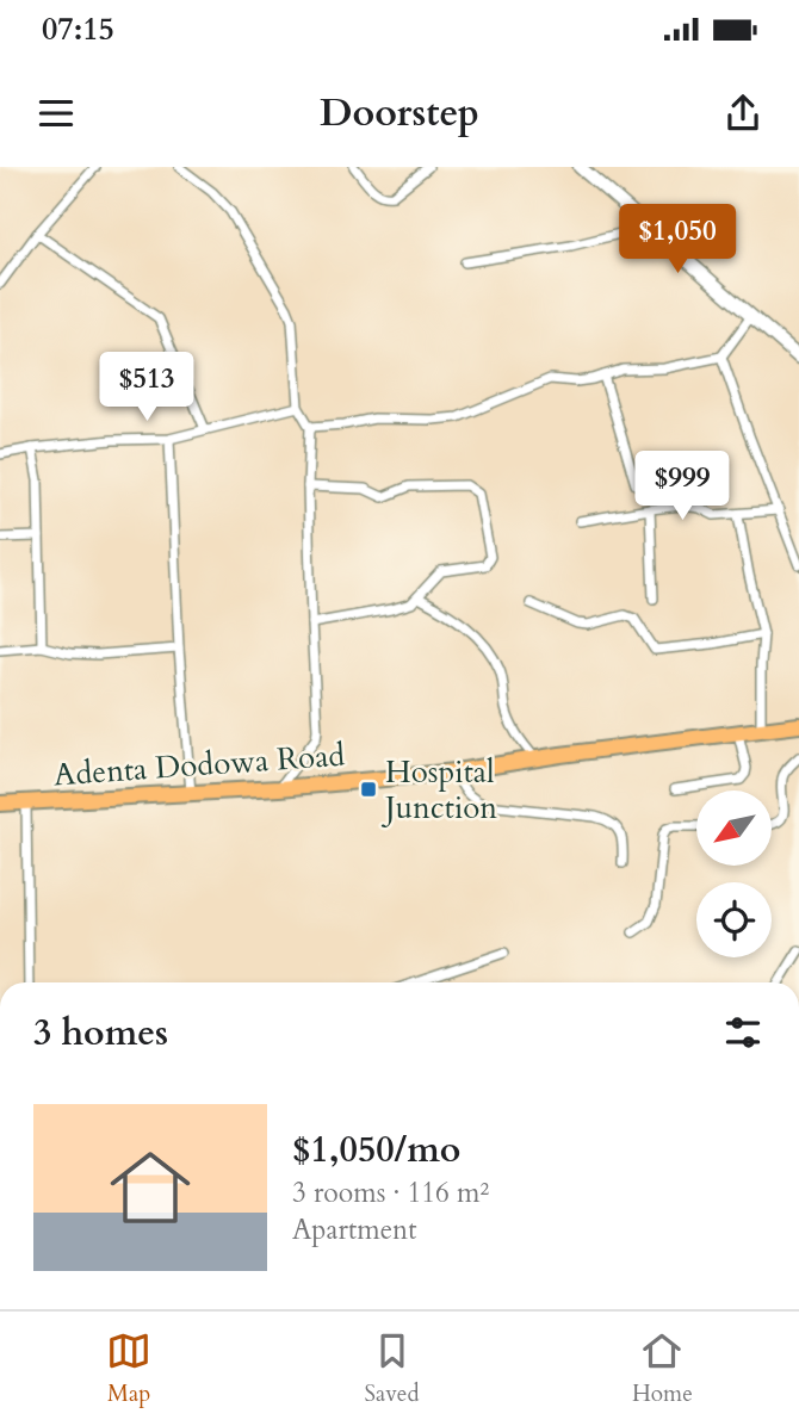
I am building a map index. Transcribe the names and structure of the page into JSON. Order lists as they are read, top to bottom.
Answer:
{
  "streets": {
    "main road": ["Adenta Dodowa Road"]
  },
  "places": {
    "transit": ["Hospital Junction"]
  },
  "north": "bottom left",
  "page": {
    "status": "07:15",
    "header": "Doorstep",
    "price": ["$1,050", "$513", "$999"],
    "heading": "3 homes",
    "list": [
      {
        "name": "$1,050/mo",
        "note": "3 rooms · 116 m² · Apartment"
      }
    ],
    "tabs": ["Map", "Saved", "Home"]
  }
}
